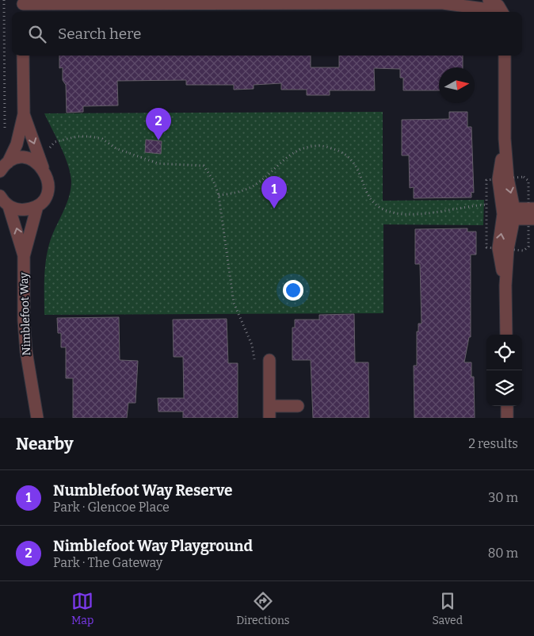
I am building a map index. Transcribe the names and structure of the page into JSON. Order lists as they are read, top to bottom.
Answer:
{
  "streets": {
    "street": ["Nimblefoot Way"]
  },
  "north": "right",
  "page": {
    "search": "Search here",
    "pins": ["2", "1"],
    "heading": ["Nearby", "2 results"],
    "list": [
      {
        "mark": "1",
        "name": "Numblefoot Way Reserve",
        "note": "Park · Glencoe Place",
        "value": "30 m"
      },
      {
        "mark": "2",
        "name": "Nimblefoot Way Playground",
        "note": "Park · The Gateway",
        "value": "80 m"
      }
    ],
    "nav": ["Map", "Directions", "Saved"]
  }
}
